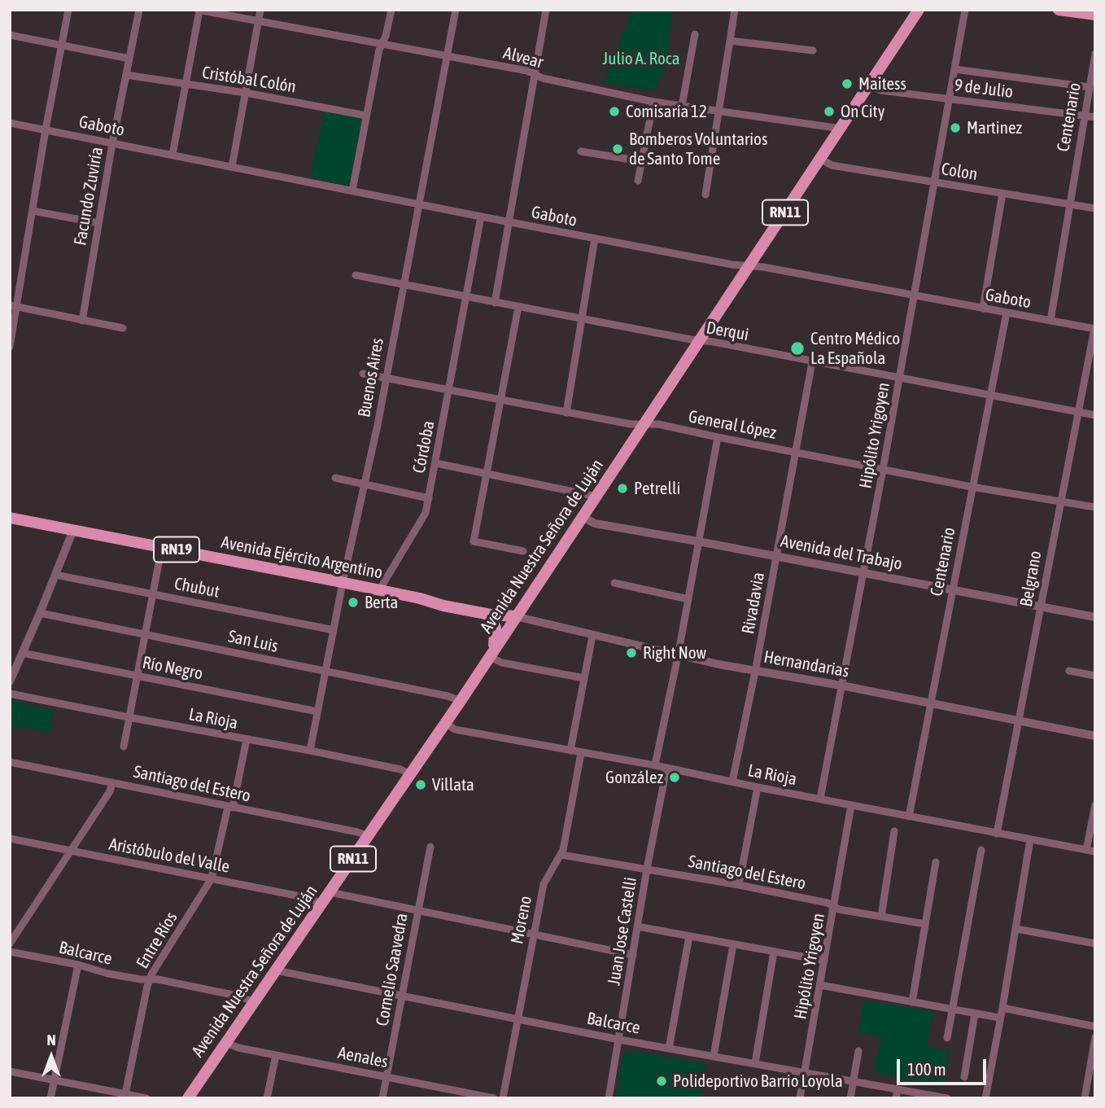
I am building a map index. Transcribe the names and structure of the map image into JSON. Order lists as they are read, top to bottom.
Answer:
{
  "streets": {
    "main road": [
      "RN11",
      "Avenida Nuestra Señora de Luján",
      "RN19",
      "Avenida Ejército Argentino"
    ],
    "street": [
      "Alvear",
      "Cristóbal Colón",
      "9 de Julio",
      "Centenario",
      "Gaboto",
      "Colon",
      "Facundo Zuviría",
      "Derqui",
      "Buenos Aires",
      "General López",
      "Hipólito Yrigoyen",
      "Córdoba",
      "Avenida del Trabajo",
      "Belgrano",
      "Chubut",
      "Rivadavia",
      "San Luis",
      "Hernandarias",
      "Río Negro",
      "La Rioja",
      "Santiago del Estero",
      "Aristóbulo del Valle",
      "Moreno",
      "Juan Jose Castelli",
      "Entre Ríos",
      "Balcarce",
      "Cornelio Saavedra",
      "Aenales"
    ]
  },
  "crossings": [
    ["Alvear", "Buenos Aires"],
    ["Alvear", "Avenida Nuestra Señora de Luján"],
    ["Cristóbal Colón", "Facundo Zuviría"],
    ["9 de Julio", "Centenario"],
    ["9 de Julio", "Hipólito Yrigoyen"],
    ["9 de Julio", "Avenida Nuestra Señora de Luján"],
    ["Centenario", "Gaboto"],
    ["Centenario", "Colon"],
    ["Centenario", "Derqui"],
    ["Centenario", "General López"],
    ["Centenario", "Avenida del Trabajo"],
    ["Centenario", "Hernandarias"],
    ["Centenario", "La Rioja"],
    ["Gaboto", "Facundo Zuviría"],
    ["Gaboto", "Buenos Aires"],
    ["Gaboto", "Hipólito Yrigoyen"],
    ["Gaboto", "Córdoba"],
    ["Gaboto", "Avenida Nuestra Señora de Luján"],
    ["Gaboto", "Belgrano"],
    ["Colon", "Hipólito Yrigoyen"],
    ["Colon", "Avenida Nuestra Señora de Luján"],
    ["Derqui", "Buenos Aires"],
    ["Derqui", "Hipólito Yrigoyen"],
    ["Derqui", "Córdoba"],
    ["Derqui", "Avenida Nuestra Señora de Luján"],
    ["Derqui", "Belgrano"],
    ["Derqui", "Rivadavia"],
    ["Buenos Aires", "General López"],
    ["Buenos Aires", "Avenida Ejército Argentino"],
    ["Buenos Aires", "Chubut"],
    ["Buenos Aires", "San Luis"],
    ["Buenos Aires", "Río Negro"],
    ["Buenos Aires", "La Rioja"],
    ["General López", "Hipólito Yrigoyen"],
    ["General López", "Córdoba"],
    ["General López", "Avenida Nuestra Señora de Luján"],
    ["General López", "Belgrano"],
    ["General López", "Rivadavia"],
    ["Hipólito Yrigoyen", "Avenida del Trabajo"],
    ["Hipólito Yrigoyen", "Hernandarias"],
    ["Hipólito Yrigoyen", "La Rioja"],
    ["Hipólito Yrigoyen", "Santiago del Estero"],
    ["Hipólito Yrigoyen", "Balcarce"],
    ["Córdoba", "Avenida Ejército Argentino"],
    ["Avenida Nuestra Señora de Luján", "Avenida del Trabajo"],
    ["Avenida Nuestra Señora de Luján", "Avenida Ejército Argentino"],
    ["Avenida Nuestra Señora de Luján", "San Luis"],
    ["Avenida Nuestra Señora de Luján", "Hernandarias"],
    ["Avenida Nuestra Señora de Luján", "La Rioja"],
    ["Avenida Nuestra Señora de Luján", "Santiago del Estero"],
    ["Avenida Nuestra Señora de Luján", "Aristóbulo del Valle"],
    ["Avenida Nuestra Señora de Luján", "Balcarce"],
    ["Avenida Nuestra Señora de Luján", "Aenales"],
    ["Avenida del Trabajo", "Belgrano"],
    ["Avenida del Trabajo", "Rivadavia"],
    ["Avenida Ejército Argentino", "Hernandarias"],
    ["Belgrano", "Hernandarias"],
    ["Belgrano", "La Rioja"],
    ["Rivadavia", "Hernandarias"],
    ["Rivadavia", "La Rioja"],
    ["La Rioja", "Moreno"],
    ["La Rioja", "Juan Jose Castelli"],
    ["La Rioja", "Entre Ríos"],
    ["Santiago del Estero", "Moreno"],
    ["Santiago del Estero", "Juan Jose Castelli"],
    ["Santiago del Estero", "Entre Ríos"],
    ["Aristóbulo del Valle", "Entre Ríos"],
    ["Moreno", "Balcarce"],
    ["Juan Jose Castelli", "Balcarce"],
    ["Entre Ríos", "Balcarce"],
    ["Balcarce", "Cornelio Saavedra"],
    ["Cornelio Saavedra", "Aenales"]
  ],
  "parks": ["Julio A. Roca"],
  "places": [
    "Maitess",
    "Comisaría 12",
    "On City",
    "Martinez",
    "Bomberos Voluntarios de Santo Tome",
    "Centro Médico La Española",
    "Petrelli",
    "Berta",
    "Right Now",
    "González",
    "Villata",
    "Polideportivo Barrio Loyola"
  ],
  "scale_bar": "100 m",
  "north": "top"
}
